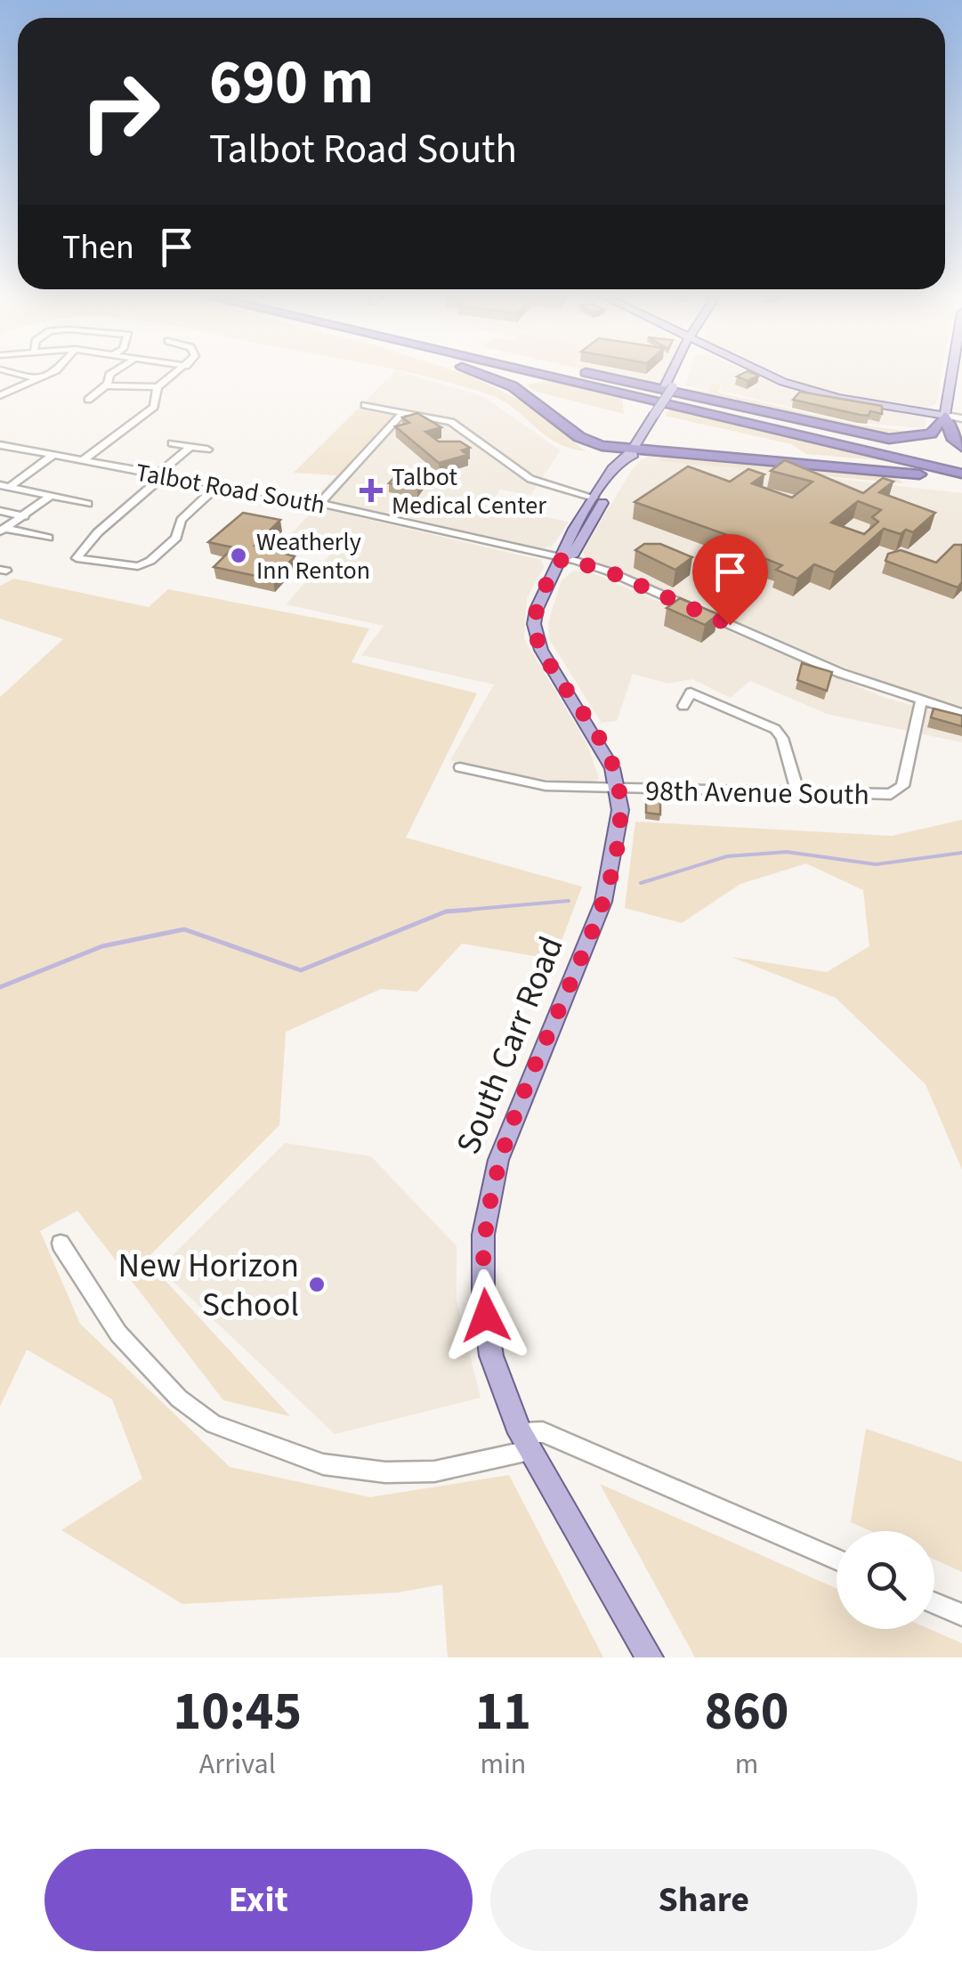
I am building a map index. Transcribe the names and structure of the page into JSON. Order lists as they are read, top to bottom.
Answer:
{
  "streets": {
    "main road": ["South Carr Road"],
    "street": ["Talbot Road South", "98th Avenue South"]
  },
  "crossings": [
    ["Talbot Road South", "98th Avenue South"],
    ["Talbot Road South", "South Carr Road"],
    ["98th Avenue South", "South Carr Road"]
  ],
  "places": {
    "health": ["Talbot Medical Center"],
    "other": ["Weatherly Inn Renton", "New Horizon School"]
  },
  "page": {
    "turn": ["690 m", "Talbot Road South"],
    "then": "Then",
    "eta": [
      "10:45",
      "Arrival",
      "11",
      "min",
      "860",
      "m"
    ],
    "buttons": ["Exit", "Share"]
  }
}
